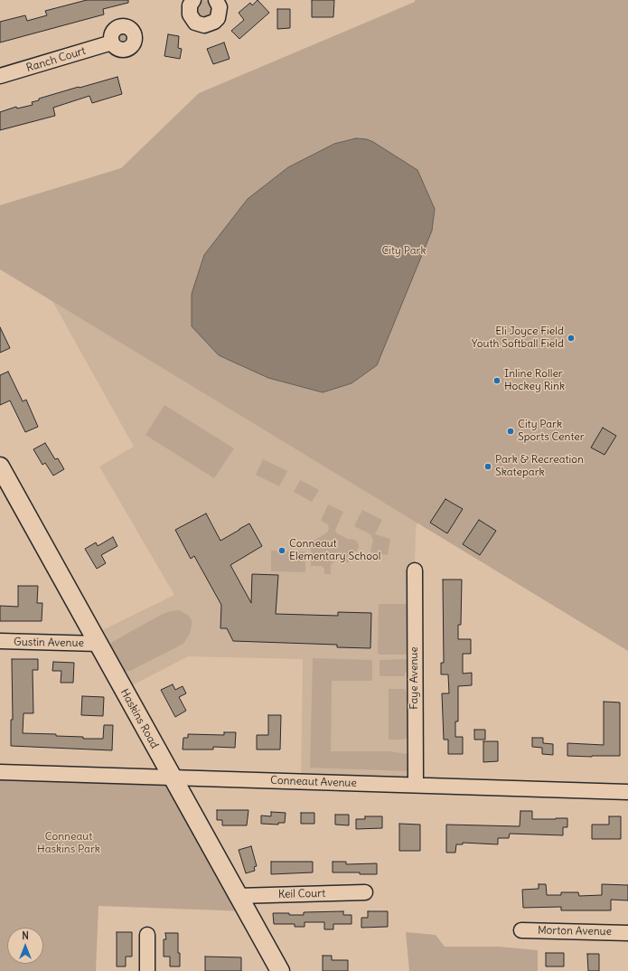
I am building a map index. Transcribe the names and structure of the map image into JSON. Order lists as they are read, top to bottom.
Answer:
{
  "streets": {
    "main road": ["Haskins Road"],
    "street": [
      "Ranch Court",
      "Gustin Avenue",
      "Faye Avenue",
      "Conneaut Avenue",
      "Keil Court",
      "Morton Avenue"
    ]
  },
  "crossings": [
    ["Gustin Avenue", "Haskins Road"],
    ["Faye Avenue", "Conneaut Avenue"],
    ["Haskins Road", "Conneaut Avenue"],
    ["Haskins Road", "Keil Court"]
  ],
  "parks": ["City Park", "Conneaut Haskins Park"],
  "places": [
    "Eli Joyce Field Youth Softball Field",
    "Inline Roller Hockey Rink",
    "City Park Sports Center",
    "Park & Recreation Skatepark",
    "Conneaut Elementary School"
  ],
  "north": "top"
}
